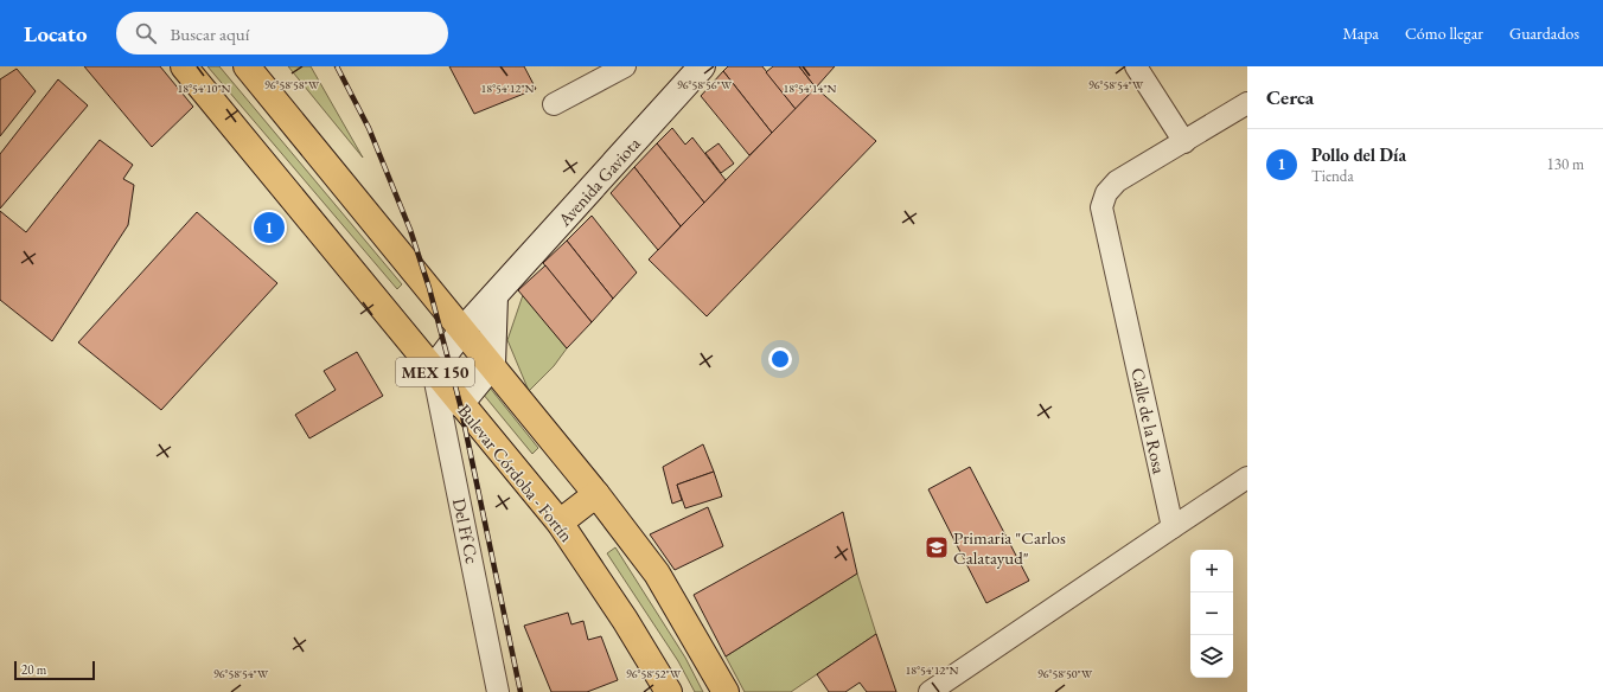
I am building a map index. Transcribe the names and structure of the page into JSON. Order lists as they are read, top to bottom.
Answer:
{
  "streets": {
    "main road": ["MEX 150", "Bulevar Córdoba - Fortín"],
    "street": ["Avenida Gaviota", "Calle de la Rosa", "Del Ff Cc"]
  },
  "crossings": [
    ["Avenida Gaviota", "MEX 150"],
    ["Avenida Gaviota", "Bulevar Córdoba - Fortín"],
    ["Avenida Gaviota", "Del Ff Cc"],
    ["Bulevar Córdoba - Fortín", "Del Ff Cc"]
  ],
  "places": {
    "school or university": ["Primaria \"Carlos Calatayud\""]
  },
  "scale_bar": "20 m",
  "page": {
    "header": "Locato",
    "search": "Buscar aquí",
    "nav": ["Mapa", "Cómo llegar", "Guardados"],
    "heading": "Cerca",
    "list": [
      {
        "mark": "1",
        "name": "Pollo del Día",
        "note": "Tienda",
        "value": "130 m"
      }
    ],
    "pins": "1",
    "map_buttons": ["+", "−"],
    "scale": "20 m"
  },
  "coordinates": [
    "96°58'58\"W",
    "96°58'56\"W",
    "96°58'54\"W",
    "18°54'10\"N",
    "18°54'12\"N",
    "18°54'14\"N",
    "96°58'52\"W",
    "96°58'50\"W"
  ]
}
